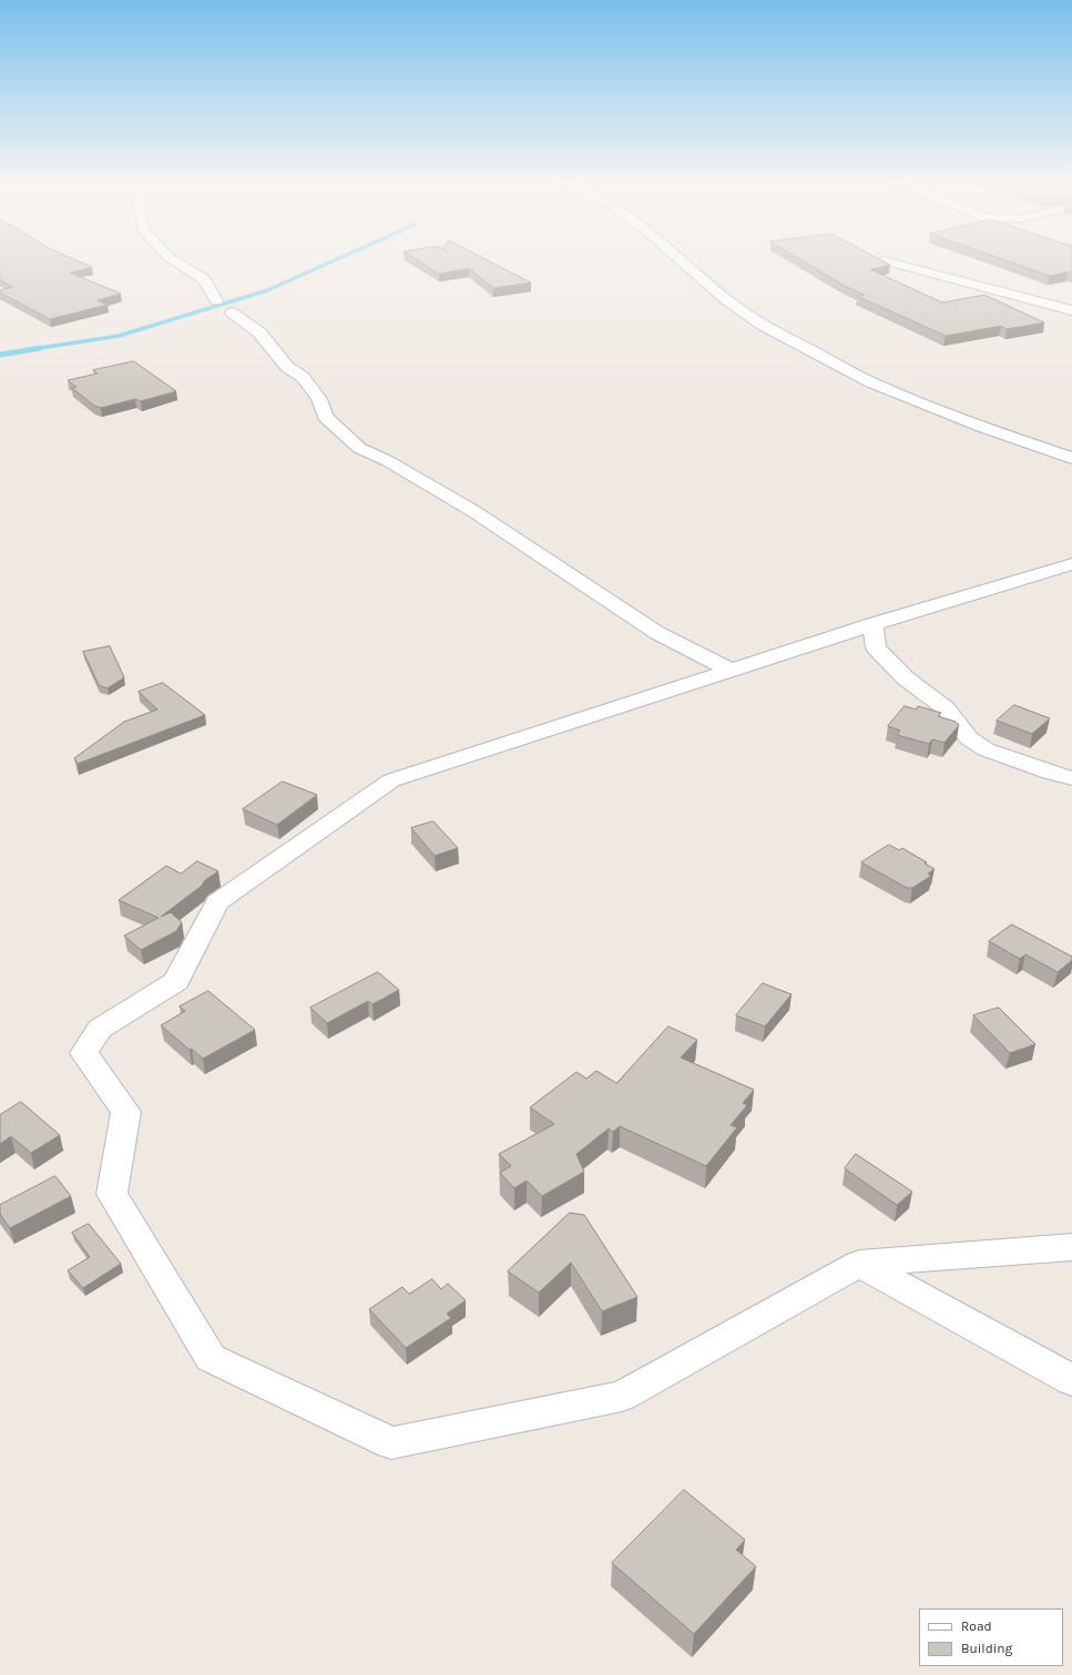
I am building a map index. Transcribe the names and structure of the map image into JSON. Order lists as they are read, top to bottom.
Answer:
{
  "legend": ["Road", "Building"]
}
